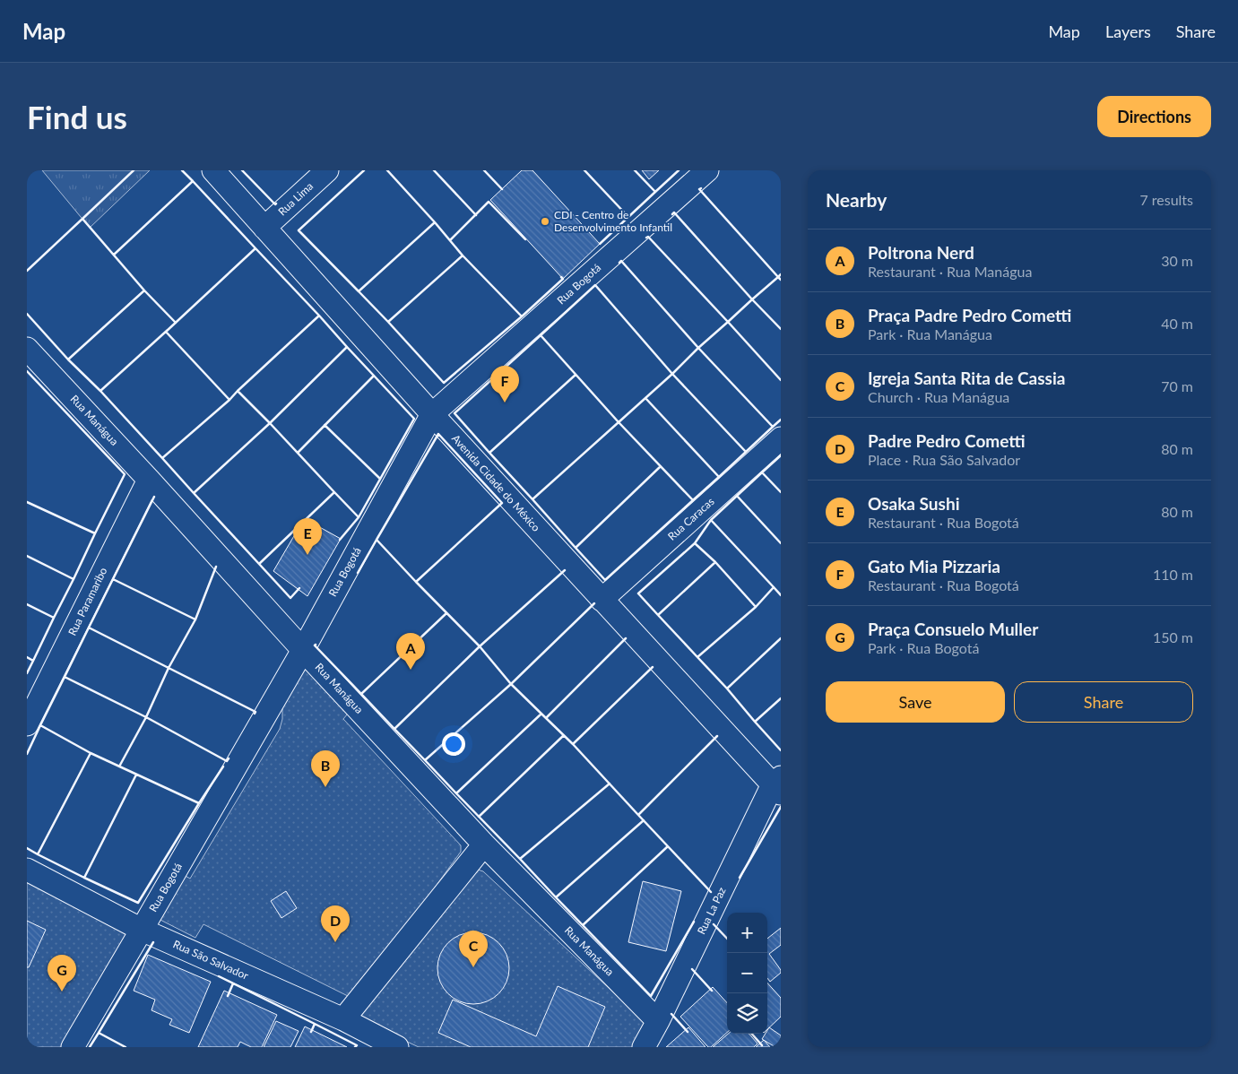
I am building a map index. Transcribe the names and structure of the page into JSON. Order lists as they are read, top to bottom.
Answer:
{
  "streets": {
    "street": [
      "Rua Lima",
      "Rua Bogotá",
      "Rua Manágua",
      "Avenida Cidade do México",
      "Rua Caracas",
      "Rua Paramaribo",
      "Rua La Paz",
      "Rua São Salvador"
    ]
  },
  "crossings": [
    ["Rua Lima", "Avenida Cidade do México"],
    ["Rua Bogotá", "Rua Manágua"],
    ["Rua Bogotá", "Avenida Cidade do México"],
    ["Rua Bogotá", "Rua São Salvador"],
    ["Rua Manágua", "Rua Paramaribo"],
    ["Rua Manágua", "Rua La Paz"],
    ["Avenida Cidade do México", "Rua Caracas"],
    ["Avenida Cidade do México", "Rua La Paz"]
  ],
  "places": ["CDI - Centro de Desenvolvimento Infantil"],
  "page": {
    "header": "Map",
    "nav": ["Map", "Layers", "Share"],
    "buttons": [
      "Directions",
      ["Save", "Share"]
    ],
    "title": "Find us",
    "heading": ["Nearby", "7 results"],
    "list": [
      {
        "mark": "A",
        "name": "Poltrona Nerd",
        "note": "Restaurant · Rua Manágua",
        "value": "30 m"
      },
      {
        "mark": "B",
        "name": "Praça Padre Pedro Cometti",
        "note": "Park · Rua Manágua",
        "value": "40 m"
      },
      {
        "mark": "C",
        "name": "Igreja Santa Rita de Cassia",
        "note": "Church · Rua Manágua",
        "value": "70 m"
      },
      {
        "mark": "D",
        "name": "Padre Pedro Cometti",
        "note": "Place · Rua São Salvador",
        "value": "80 m"
      },
      {
        "mark": "E",
        "name": "Osaka Sushi",
        "note": "Restaurant · Rua Bogotá",
        "value": "80 m"
      },
      {
        "mark": "F",
        "name": "Gato Mia Pizzaria",
        "note": "Restaurant · Rua Bogotá",
        "value": "110 m"
      },
      {
        "mark": "G",
        "name": "Praça Consuelo Muller",
        "note": "Park · Rua Bogotá",
        "value": "150 m"
      }
    ],
    "pins": [
      "F",
      "E",
      "A",
      "B",
      "D",
      "C",
      "G"
    ],
    "map_buttons": ["+", "−"]
  }
}
